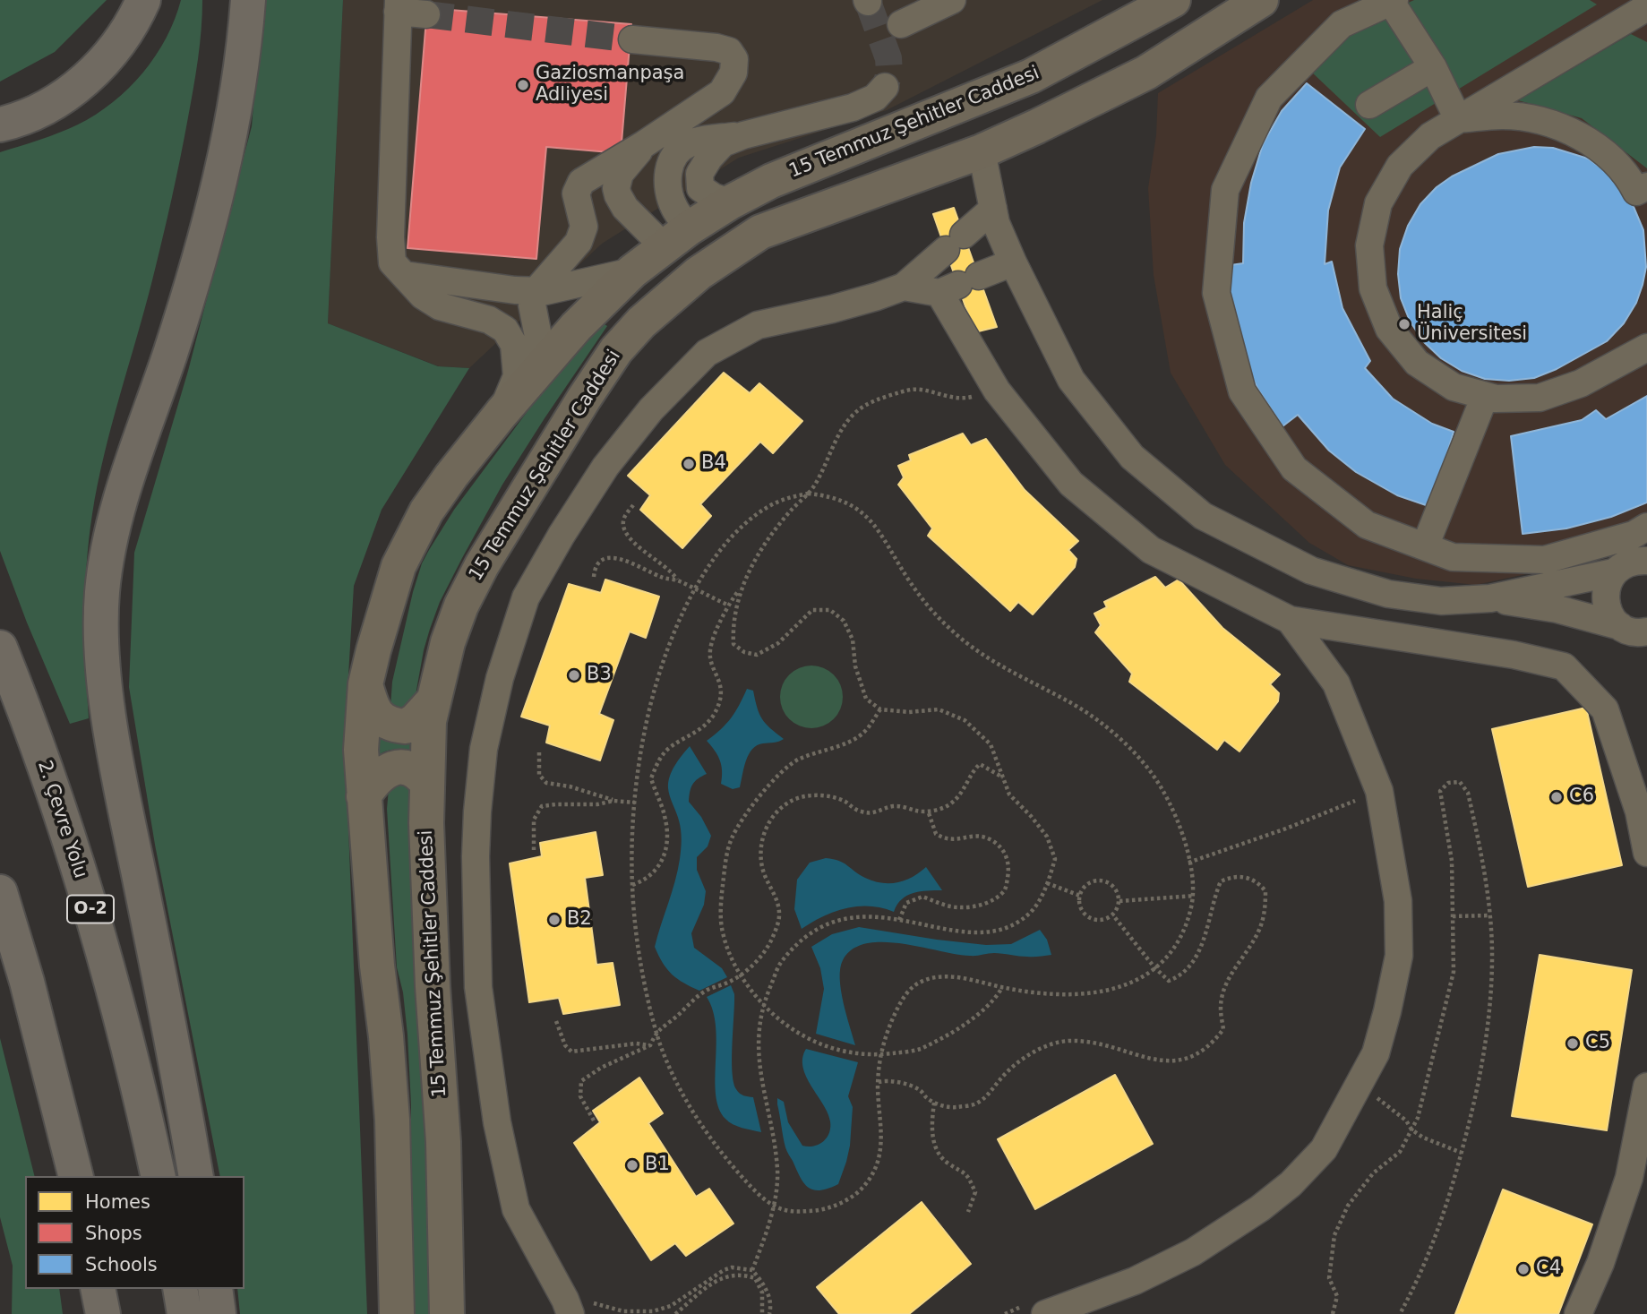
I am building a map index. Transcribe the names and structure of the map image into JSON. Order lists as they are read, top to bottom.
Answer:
{
  "streets": {
    "highway": ["2. Çevre Yolu", "O-2"],
    "main road": ["15 Temmuz Şehitler Caddesi"]
  },
  "places": [
    "Gaziosmanpaşa Adliyesi",
    "Haliç Üniversitesi",
    "B4",
    "B3",
    "C6",
    "B2",
    "C5",
    "B1",
    "C4"
  ],
  "legend": ["Homes", "Shops", "Schools"]
}
